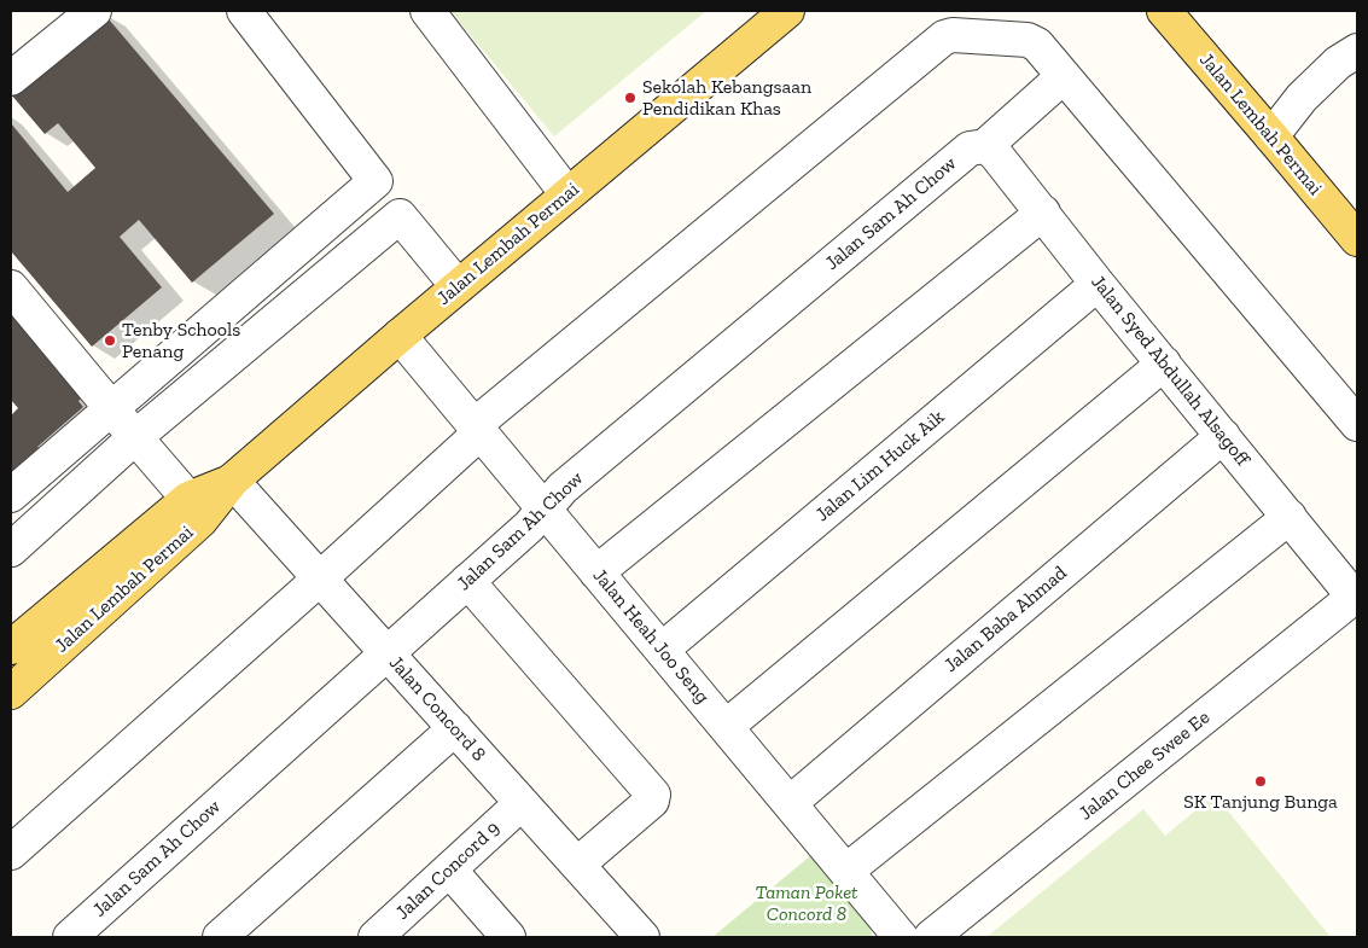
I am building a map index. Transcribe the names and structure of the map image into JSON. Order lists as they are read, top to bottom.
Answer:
{
  "streets": {
    "main road": ["Jalan Lembah Permai"],
    "street": [
      "Jalan Sam Ah Chow",
      "Jalan Syed Abdullah Alsagoff",
      "Jalan Lim Huck Aik",
      "Jalan Baba Ahmad",
      "Jalan Heah Joo Seng",
      "Jalan Concord 8",
      "Jalan Chee Swee Ee",
      "Jalan Concord 9"
    ]
  },
  "crossings": [
    ["Jalan Lembah Permai", "Jalan Heah Joo Seng"],
    ["Jalan Lembah Permai", "Jalan Concord 8"],
    ["Jalan Sam Ah Chow", "Jalan Syed Abdullah Alsagoff"],
    ["Jalan Sam Ah Chow", "Jalan Heah Joo Seng"],
    ["Jalan Sam Ah Chow", "Jalan Concord 8"],
    ["Jalan Syed Abdullah Alsagoff", "Jalan Lim Huck Aik"],
    ["Jalan Syed Abdullah Alsagoff", "Jalan Baba Ahmad"],
    ["Jalan Syed Abdullah Alsagoff", "Jalan Chee Swee Ee"],
    ["Jalan Lim Huck Aik", "Jalan Heah Joo Seng"],
    ["Jalan Baba Ahmad", "Jalan Heah Joo Seng"],
    ["Jalan Concord 8", "Jalan Concord 9"]
  ],
  "parks": ["Taman Poket Concord 8"],
  "places": ["Sekolah Kebangsaan Pendidikan Khas", "Tenby Schools Penang", "SK Tanjung Bunga"]
}
